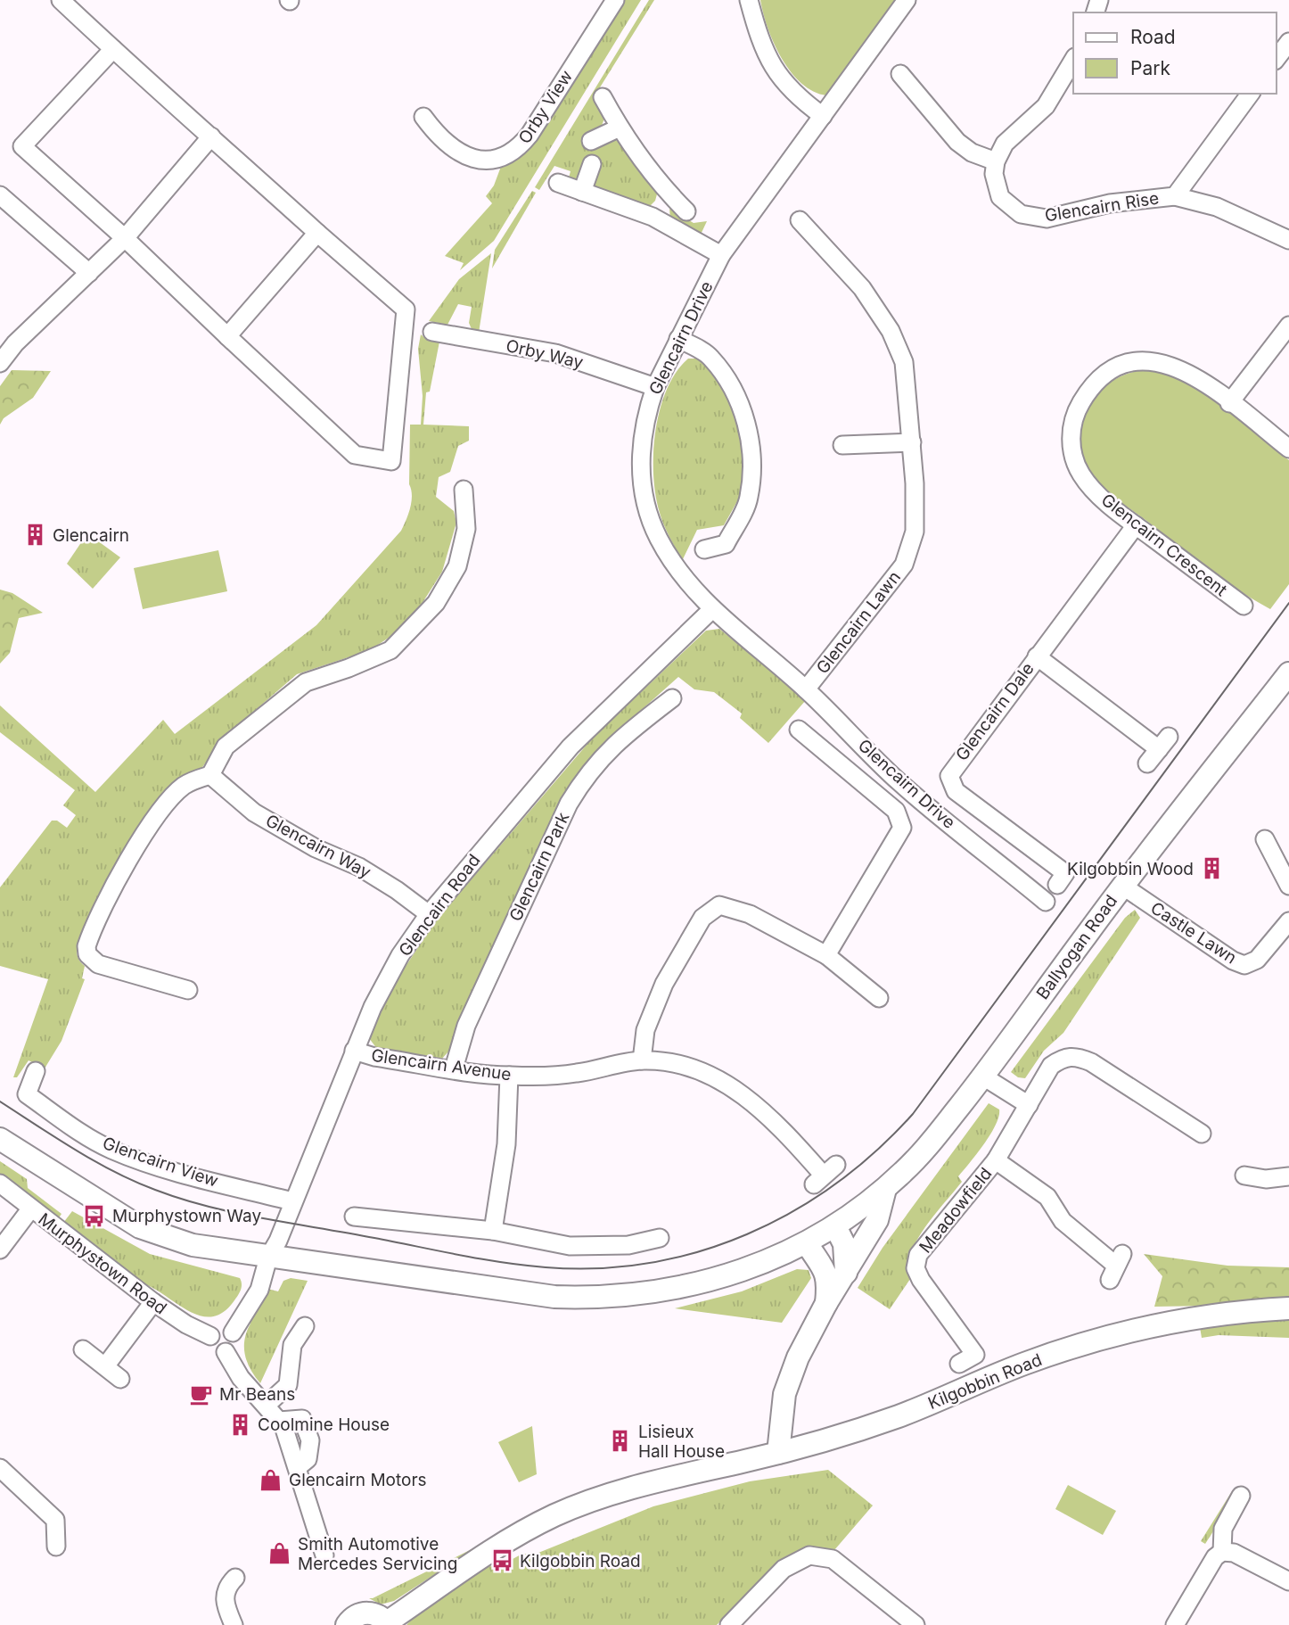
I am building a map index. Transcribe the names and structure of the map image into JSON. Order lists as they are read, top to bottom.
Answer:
{
  "streets": {
    "street": [
      "Orby View",
      "Glencairn Rise",
      "Glencairn Drive",
      "Orby Way",
      "Glencairn Crescent",
      "Glencairn Lawn",
      "Glencairn Dale",
      "Glencairn Way",
      "Glencairn Park",
      "Glencairn Road",
      "Castle Lawn",
      "Ballyogan Road",
      "Glencairn Avenue",
      "Glencairn View",
      "Meadowfield",
      "Murphystown Road",
      "Kilgobbin Road"
    ]
  },
  "crossings": [
    ["Glencairn Drive", "Orby Way"],
    ["Glencairn Drive", "Glencairn Lawn"],
    ["Glencairn Drive", "Glencairn Road"],
    ["Glencairn Crescent", "Glencairn Dale"],
    ["Glencairn Way", "Glencairn Road"],
    ["Glencairn Park", "Glencairn Avenue"],
    ["Glencairn Road", "Glencairn Avenue"],
    ["Glencairn Road", "Glencairn View"],
    ["Glencairn Road", "Murphystown Road"],
    ["Castle Lawn", "Ballyogan Road"]
  ],
  "places": {
    "building": [
      "Glencairn",
      "Kilgobbin Wood",
      "Coolmine House",
      "Lisieux Hall House"
    ],
    "bus stop": ["Murphystown Way", "Kilgobbin Road"],
    "cafe": ["Mr Beans"],
    "shop": ["Glencairn Motors", "Smith Automotive Mercedes Servicing"]
  },
  "legend": ["Road", "Park"]
}
